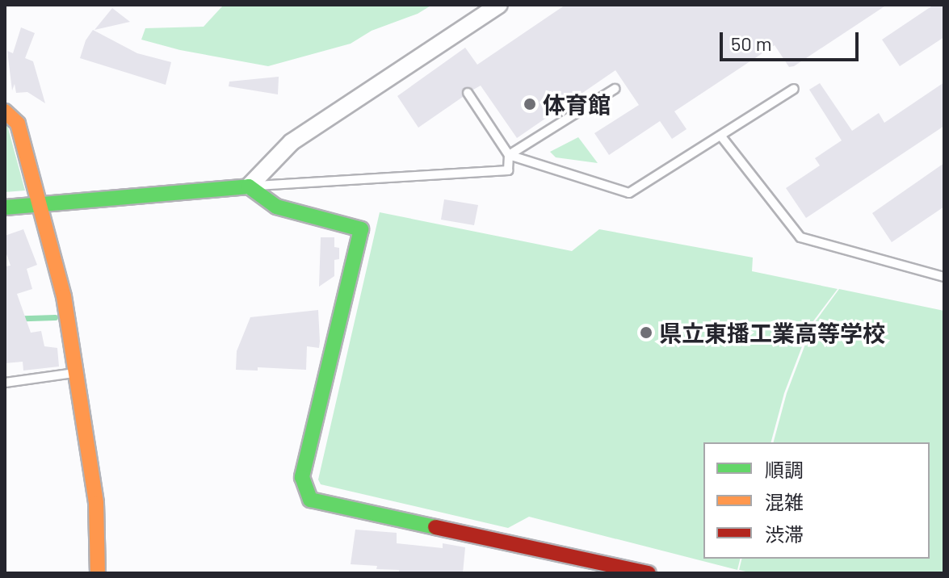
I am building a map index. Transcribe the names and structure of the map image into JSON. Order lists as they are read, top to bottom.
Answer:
{
  "places": ["体育館", "県立東播工業高等学校"],
  "legend": ["順調", "混雑", "渋滞"],
  "scale_bar": "50 m"
}
